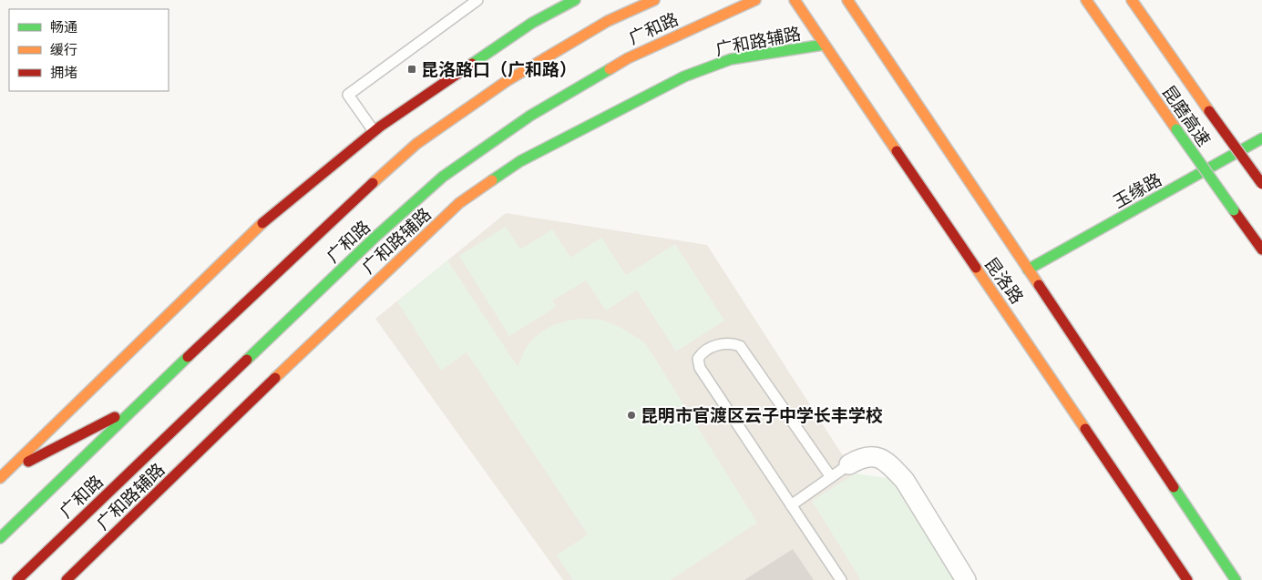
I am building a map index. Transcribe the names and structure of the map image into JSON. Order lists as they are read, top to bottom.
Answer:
{
  "streets": {
    "main road": [
      "广和路",
      "广和路辅路",
      "昆磨高速",
      "玉缘路",
      "昆洛路"
    ]
  },
  "crossings": [
    ["广和路辅路", "昆洛路"],
    ["玉缘路", "昆洛路"]
  ],
  "places": {
    "transit": ["昆洛路口（广和路）"],
    "other": ["昆明市官渡区云子中学长丰学校"]
  },
  "legend": ["畅通", "缓行", "拥堵"]
}
